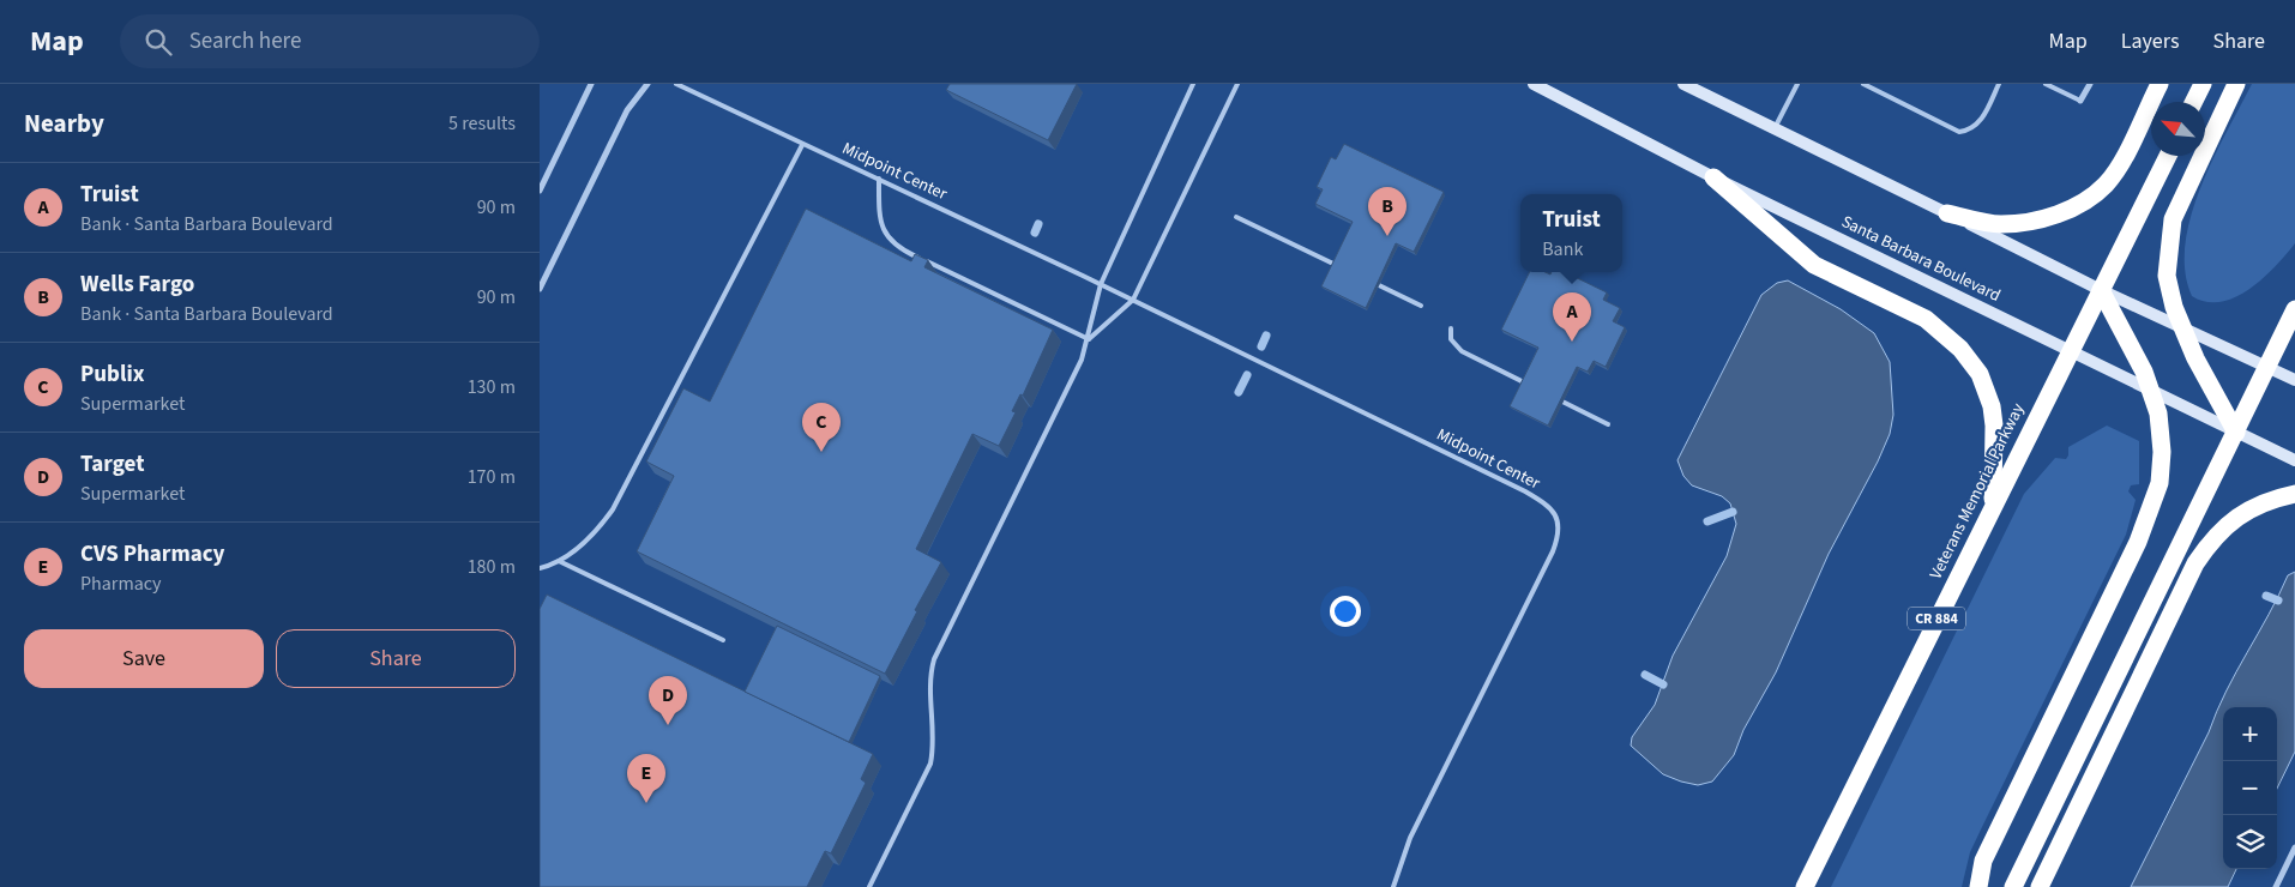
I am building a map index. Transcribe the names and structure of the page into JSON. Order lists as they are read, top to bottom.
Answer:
{
  "streets": {
    "highway": ["Veterans Memorial Parkway", "CR 884"],
    "main road": ["Santa Barbara Boulevard"],
    "lane": ["Midpoint Center"]
  },
  "crossings": [
    ["Santa Barbara Boulevard", "Veterans Memorial Parkway"]
  ],
  "north": "top left",
  "page": {
    "header": "Map",
    "search": "Search here",
    "nav": ["Map", "Layers", "Share"],
    "heading": ["Nearby", "5 results"],
    "list": [
      {
        "mark": "A",
        "name": "Truist",
        "note": "Bank · Santa Barbara Boulevard",
        "value": "90 m"
      },
      {
        "mark": "B",
        "name": "Wells Fargo",
        "note": "Bank · Santa Barbara Boulevard",
        "value": "90 m"
      },
      {
        "mark": "C",
        "name": "Publix",
        "note": "Supermarket",
        "value": "130 m"
      },
      {
        "mark": "D",
        "name": "Target",
        "note": "Supermarket",
        "value": "170 m"
      },
      {
        "mark": "E",
        "name": "CVS Pharmacy",
        "note": "Pharmacy",
        "value": "180 m"
      }
    ],
    "pins": [
      "B",
      "A",
      "C",
      "D",
      "E"
    ],
    "popup": ["Truist", "Bank"],
    "buttons": ["Save", "Share"],
    "map_buttons": ["+", "−"]
  }
}
